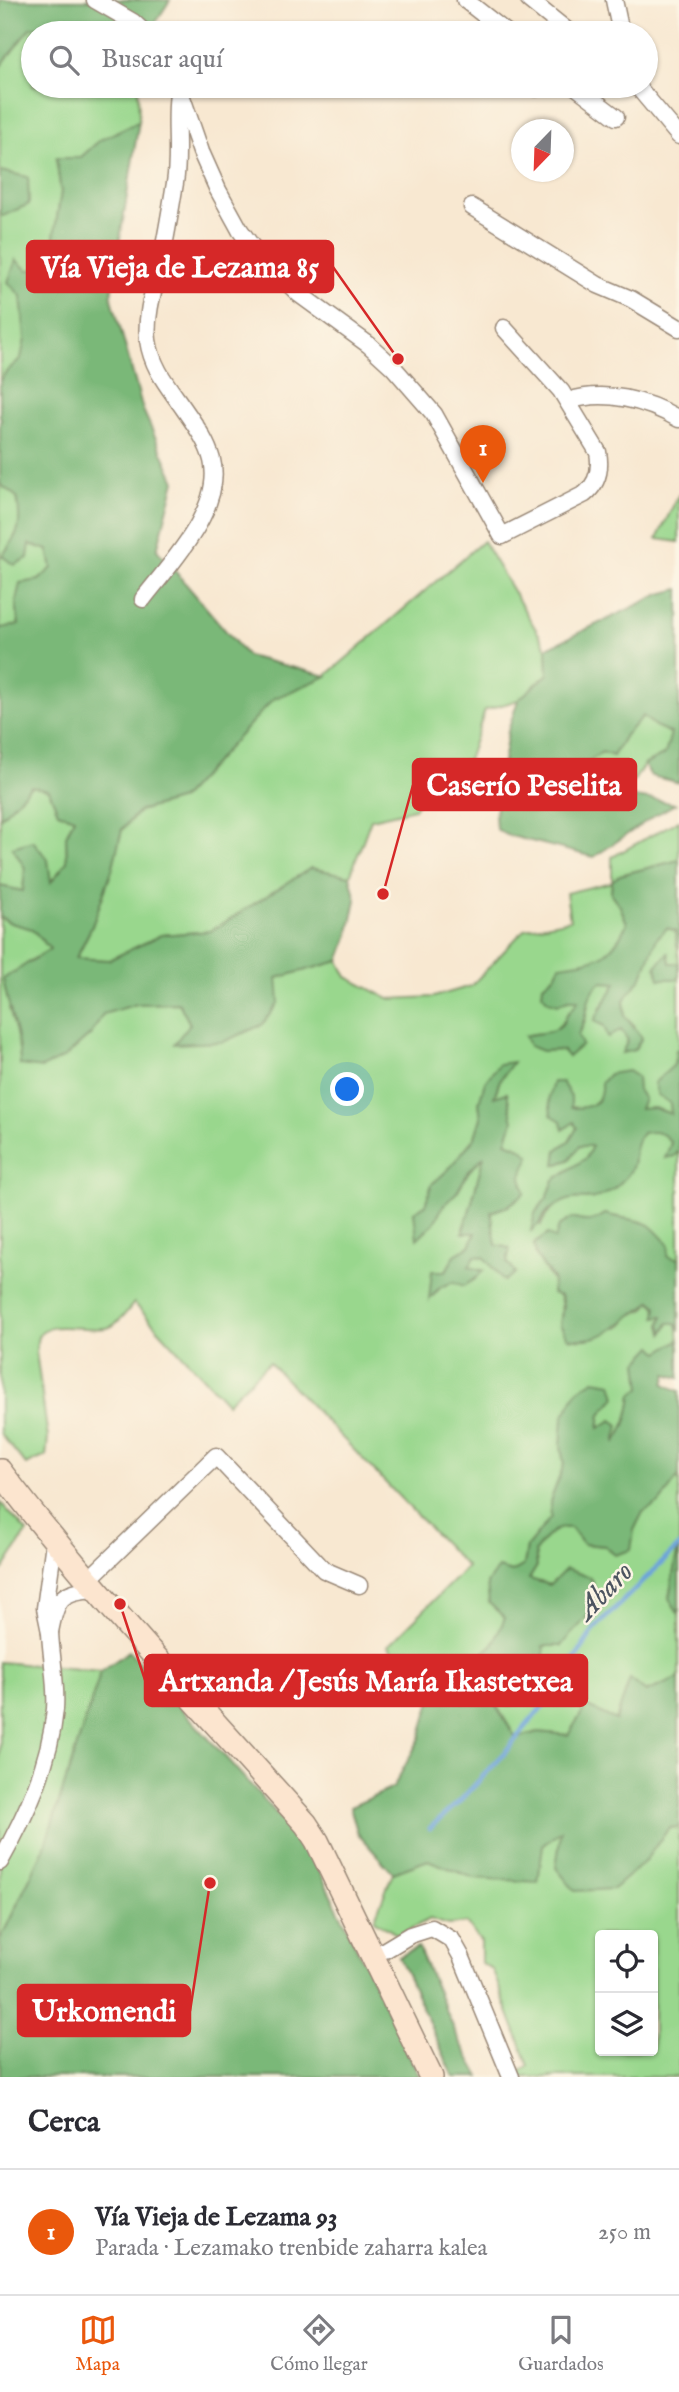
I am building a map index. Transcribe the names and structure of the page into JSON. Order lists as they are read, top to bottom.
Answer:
{
  "water": ["Abaro"],
  "places": [
    "Vía Vieja de Lezama 85",
    "Caserío Peselita",
    "Artxanda / Jesús María Ikastetxea",
    "Urkomendi"
  ],
  "north": "bottom left",
  "page": {
    "search": "Buscar aquí",
    "pins": "1",
    "heading": "Cerca",
    "list": [
      {
        "mark": "1",
        "name": "Vía Vieja de Lezama 93",
        "note": "Parada · Lezamako trenbide zaharra kalea",
        "value": "250 m"
      }
    ],
    "nav": ["Mapa", "Cómo llegar", "Guardados"]
  }
}
